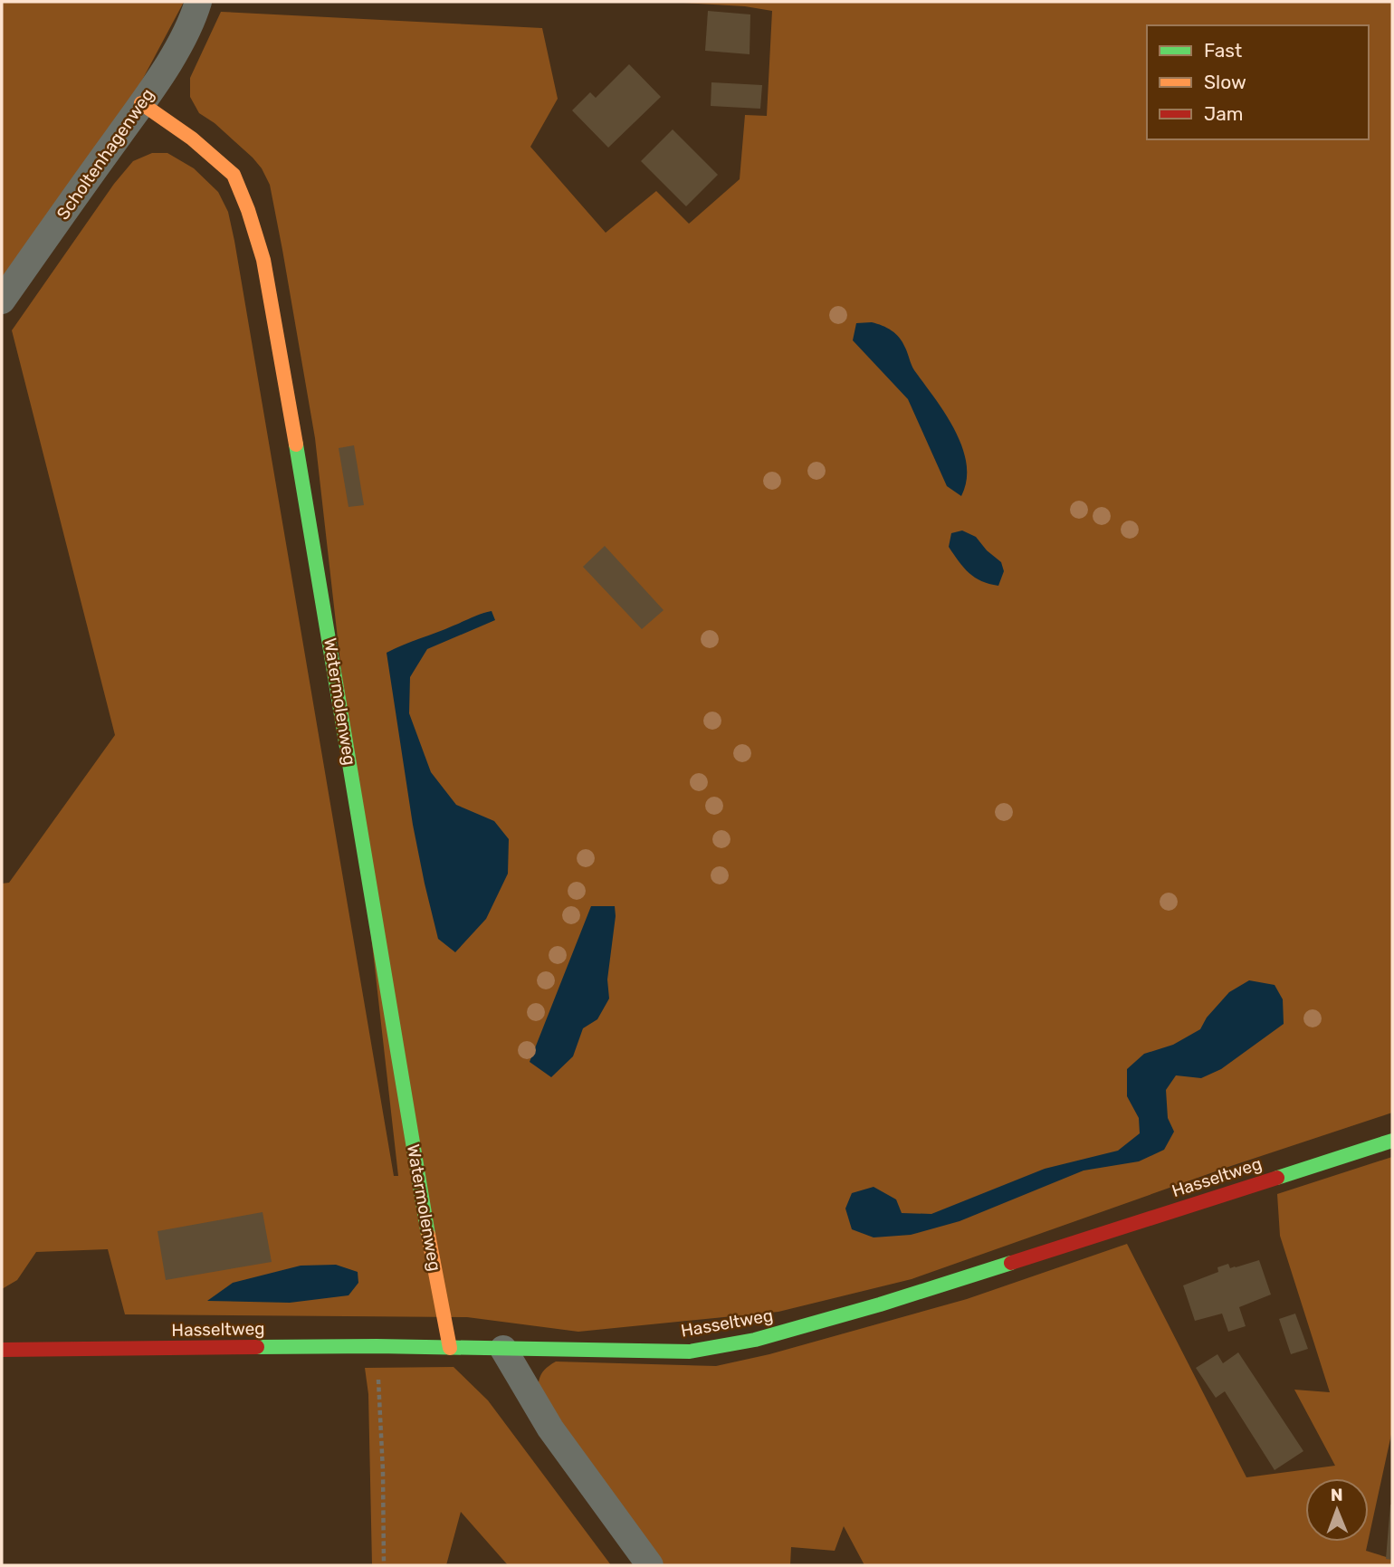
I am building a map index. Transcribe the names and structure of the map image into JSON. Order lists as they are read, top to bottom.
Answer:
{
  "streets": {
    "street": ["Scholtenhagenweg", "Watermolenweg", "Hasseltweg"]
  },
  "crossings": [
    ["Scholtenhagenweg", "Watermolenweg"],
    ["Watermolenweg", "Hasseltweg"]
  ],
  "legend": ["Fast", "Slow", "Jam"],
  "north": "top"
}
